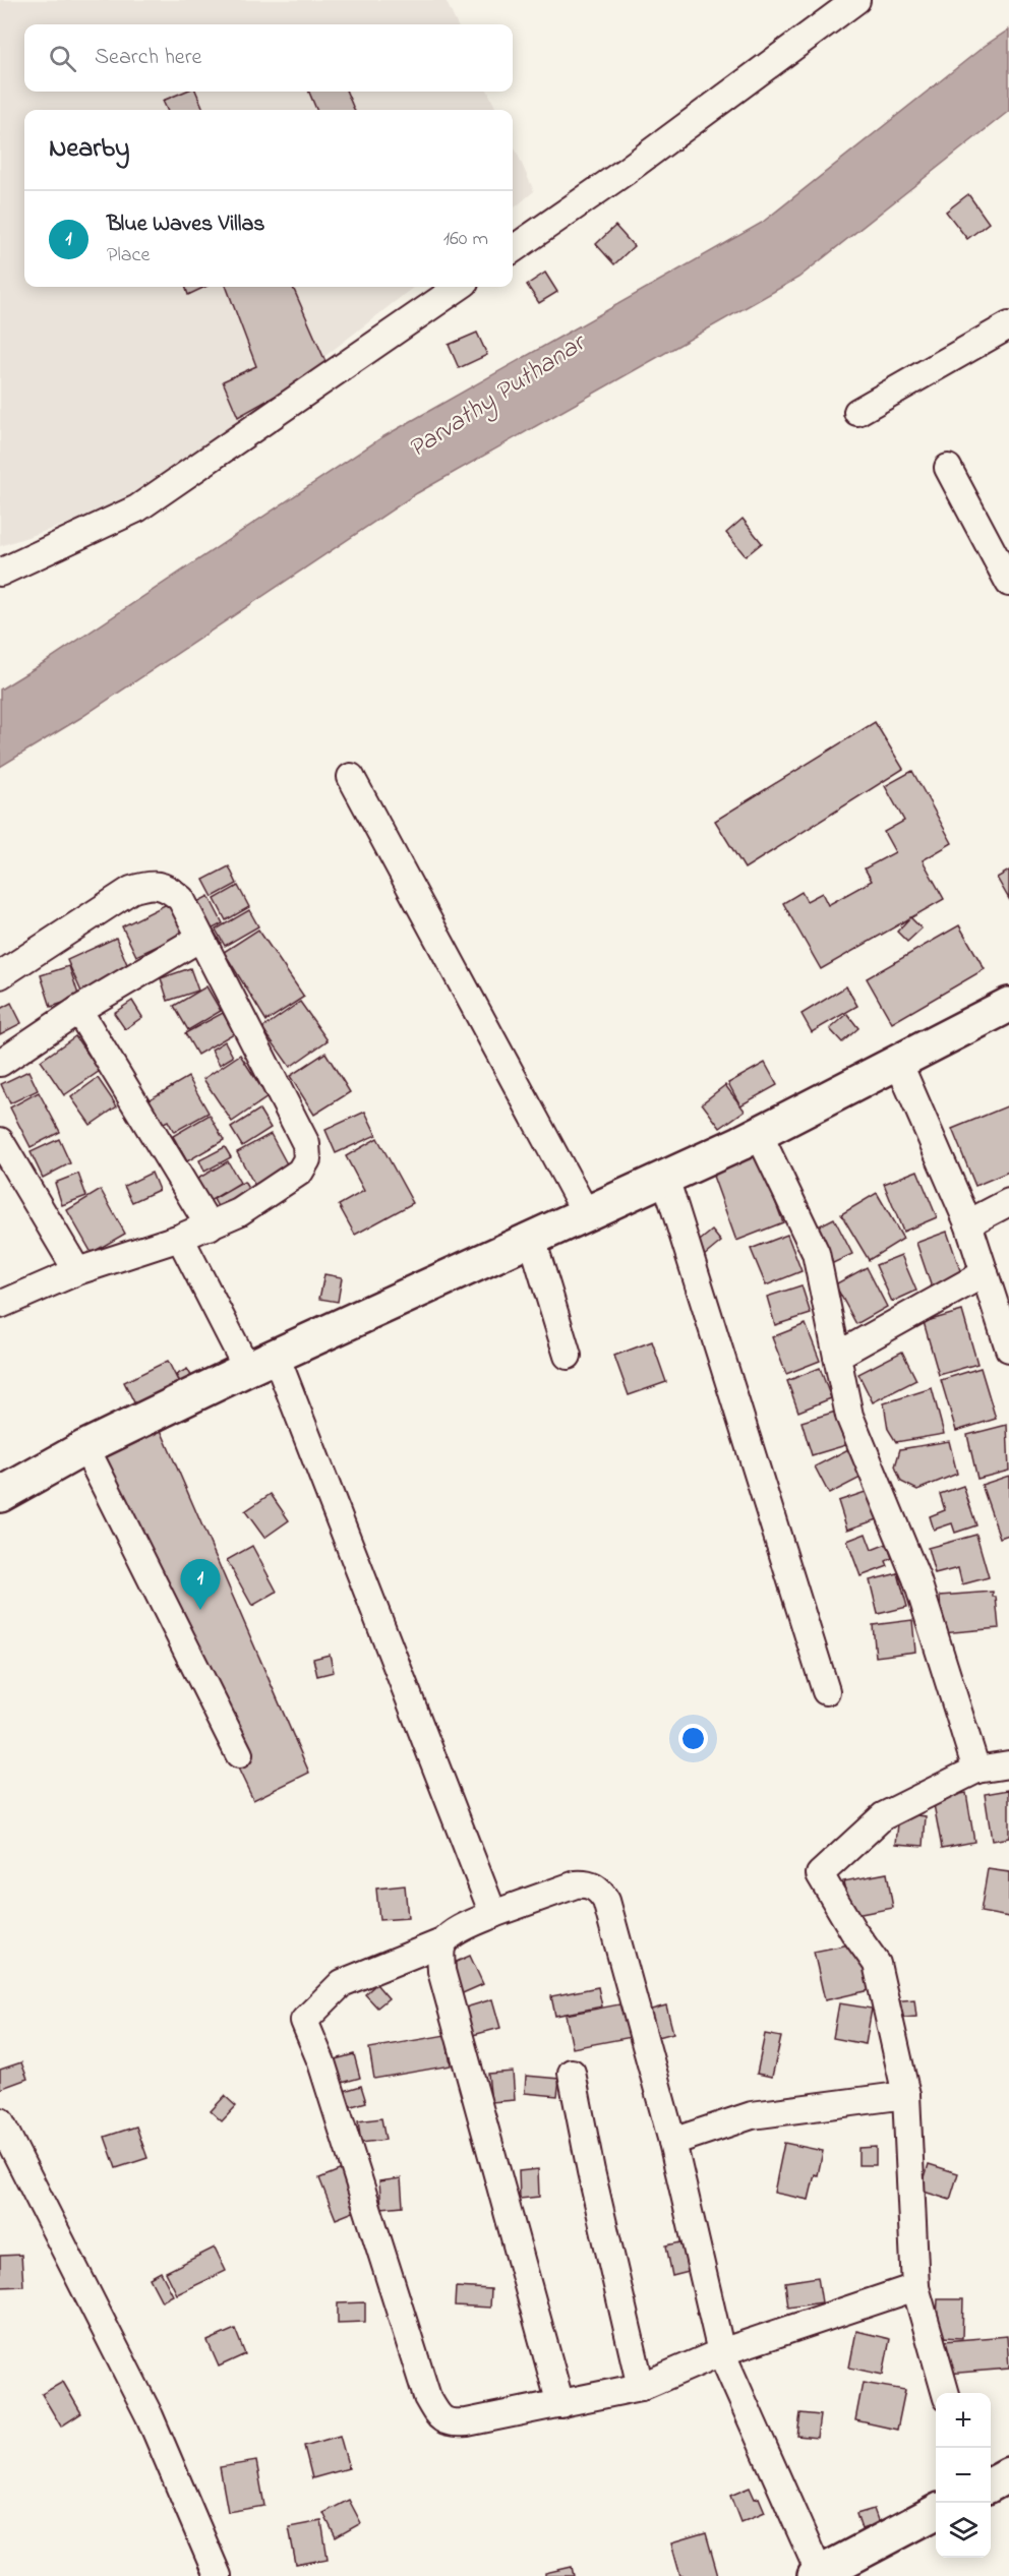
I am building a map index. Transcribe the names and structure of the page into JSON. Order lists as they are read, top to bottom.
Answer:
{
  "water": ["Parvathy Puthanar"],
  "page": {
    "search": "Search here",
    "heading": "Nearby",
    "list": [
      {
        "mark": "1",
        "name": "Blue Waves Villas",
        "note": "Place",
        "value": "160 m"
      }
    ],
    "pins": "1",
    "map_buttons": ["+", "−"]
  }
}
